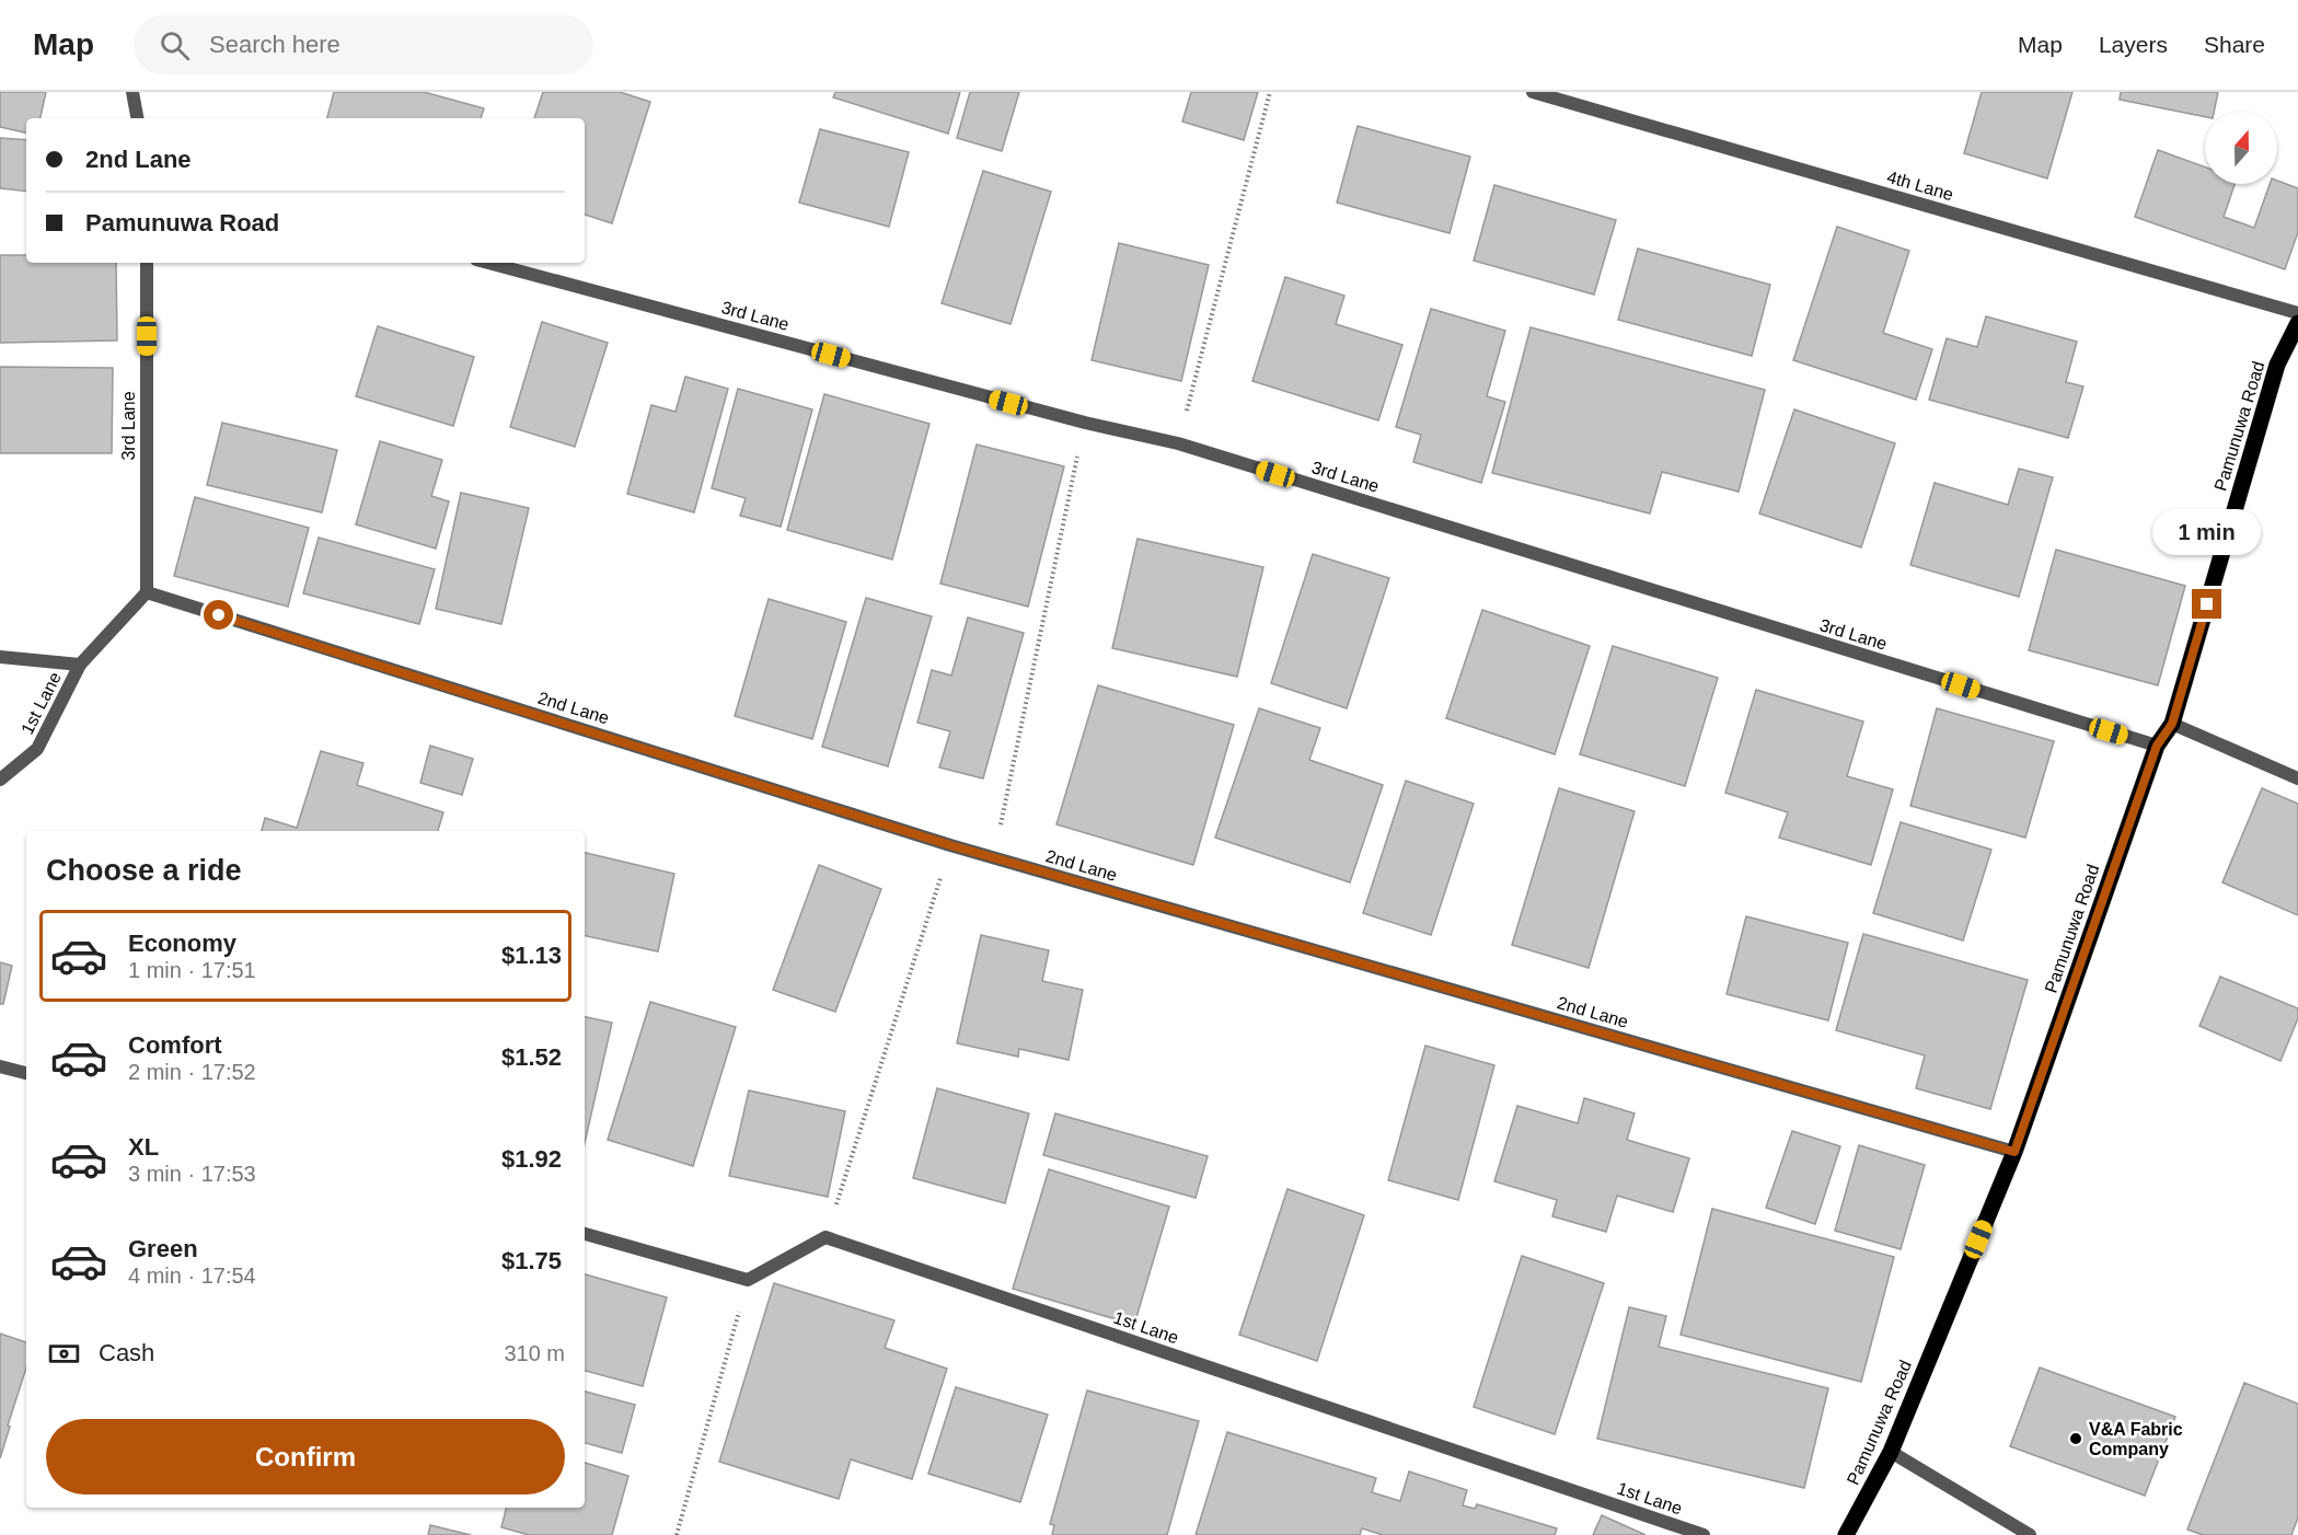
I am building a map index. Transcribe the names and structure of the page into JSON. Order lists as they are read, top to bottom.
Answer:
{
  "streets": {
    "main road": ["Pamunuwa Road"],
    "street": [
      "4th Lane",
      "3rd Lane",
      "1st Lane",
      "2nd Lane"
    ]
  },
  "crossings": [
    ["3rd Lane", "Pamunuwa Road"],
    ["3rd Lane", "1st Lane"],
    ["3rd Lane", "2nd Lane"],
    ["Pamunuwa Road", "2nd Lane"],
    ["1st Lane", "2nd Lane"]
  ],
  "places": ["V&A Fabric Company"],
  "north": "top",
  "page": {
    "header": "Map",
    "search": "Search here",
    "nav": ["Map", "Layers", "Share"],
    "banner": ["2nd Lane", "Pamunuwa Road"],
    "bubble": "1 min",
    "heading": "Choose a ride",
    "list": [
      {
        "name": "Economy",
        "note": "1 min · 17:51",
        "value": "$1.13"
      },
      {
        "name": "Comfort",
        "note": "2 min · 17:52",
        "value": "$1.52"
      },
      {
        "name": "XL",
        "note": "3 min · 17:53",
        "value": "$1.92"
      },
      {
        "name": "Green",
        "note": "4 min · 17:54",
        "value": "$1.75"
      }
    ],
    "pay": ["Cash", "310 m"],
    "buttons": "Confirm"
  }
}
